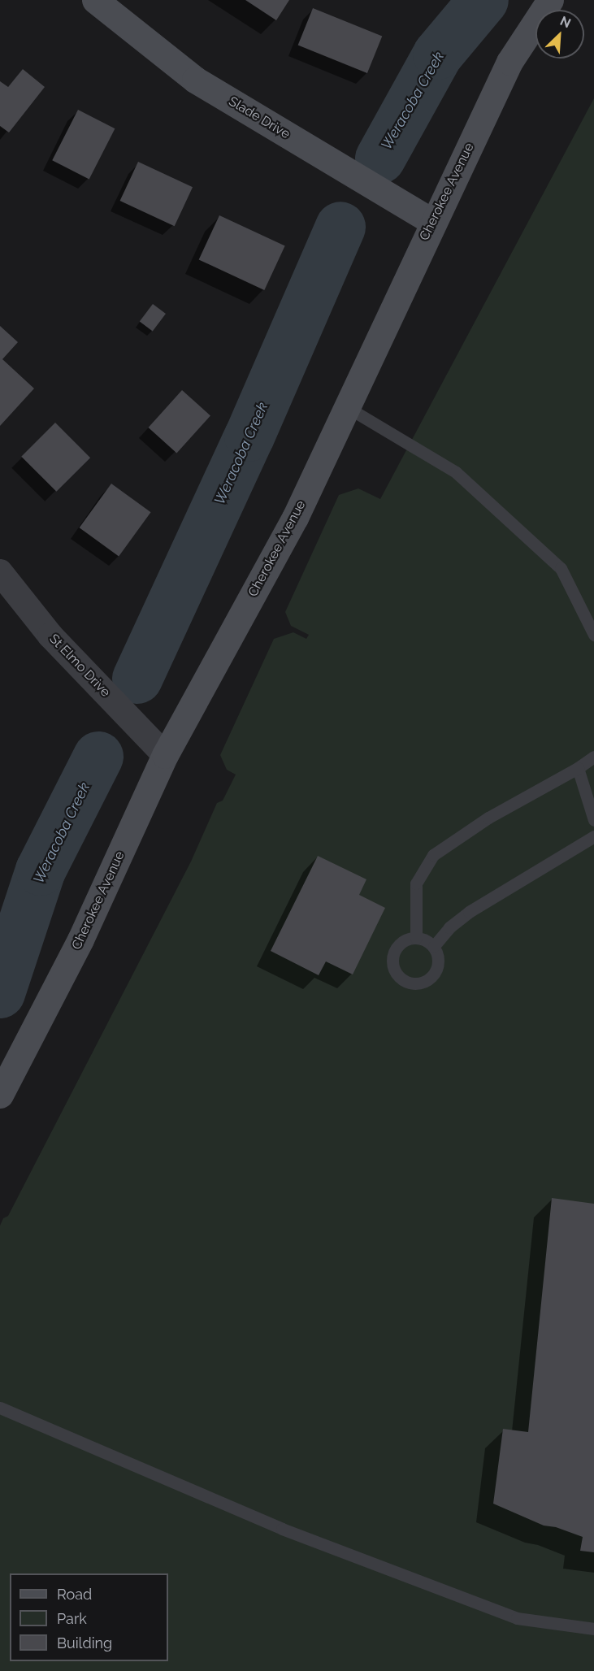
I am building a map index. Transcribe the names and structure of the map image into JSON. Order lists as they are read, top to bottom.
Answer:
{
  "streets": {
    "street": ["Slade Drive", "Cherokee Avenue", "St Elmo Drive"]
  },
  "crossings": [
    ["Slade Drive", "Cherokee Avenue"],
    ["Cherokee Avenue", "St Elmo Drive"]
  ],
  "water": ["Weracoba Creek"],
  "legend": ["Road", "Park", "Building"],
  "north": "top right"
}
